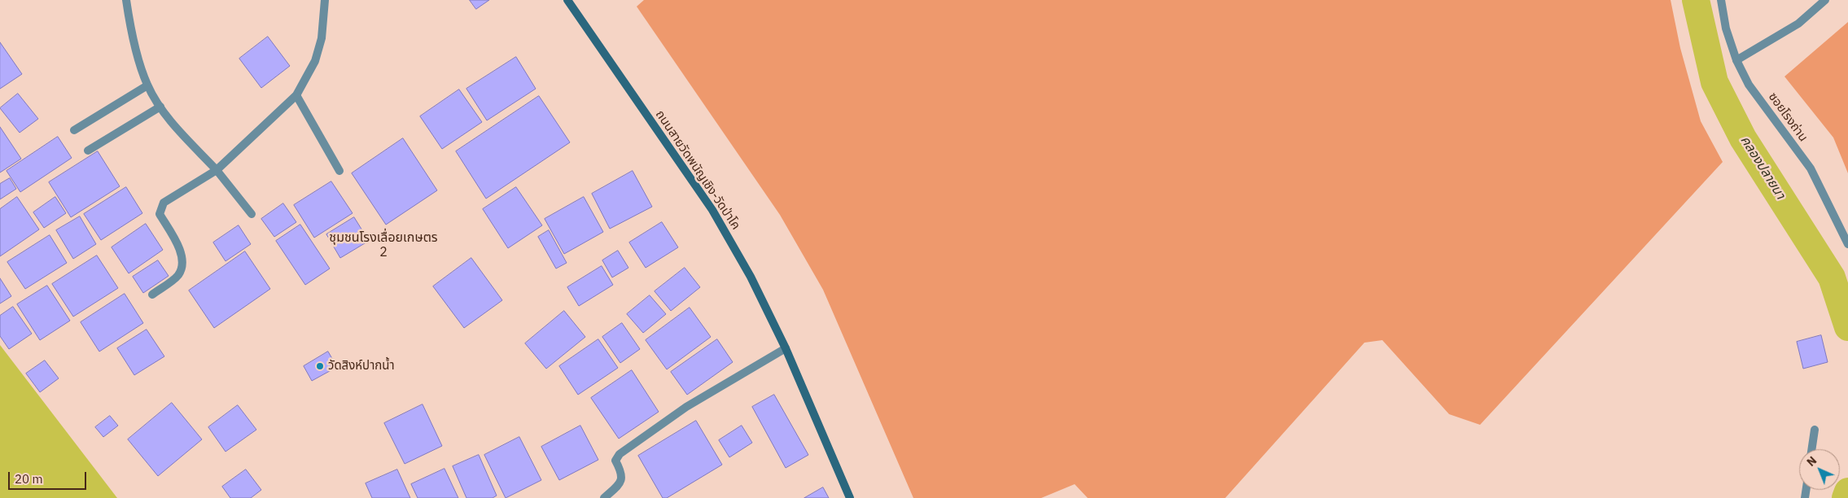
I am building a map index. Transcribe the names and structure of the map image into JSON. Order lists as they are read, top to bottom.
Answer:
{
  "streets": {
    "main road": ["ถนนสายวัดพนัญเชิง-วัดป่าโค"],
    "street": ["ซอยโรงถ่าน"]
  },
  "districts": ["ชุมชนโรงเลื่อยเกษตร 2"],
  "water": ["คลองปลายนา"],
  "places": ["วัดสิงห์ปากน้ำ"],
  "scale_bar": "20 m",
  "north": "top left"
}
